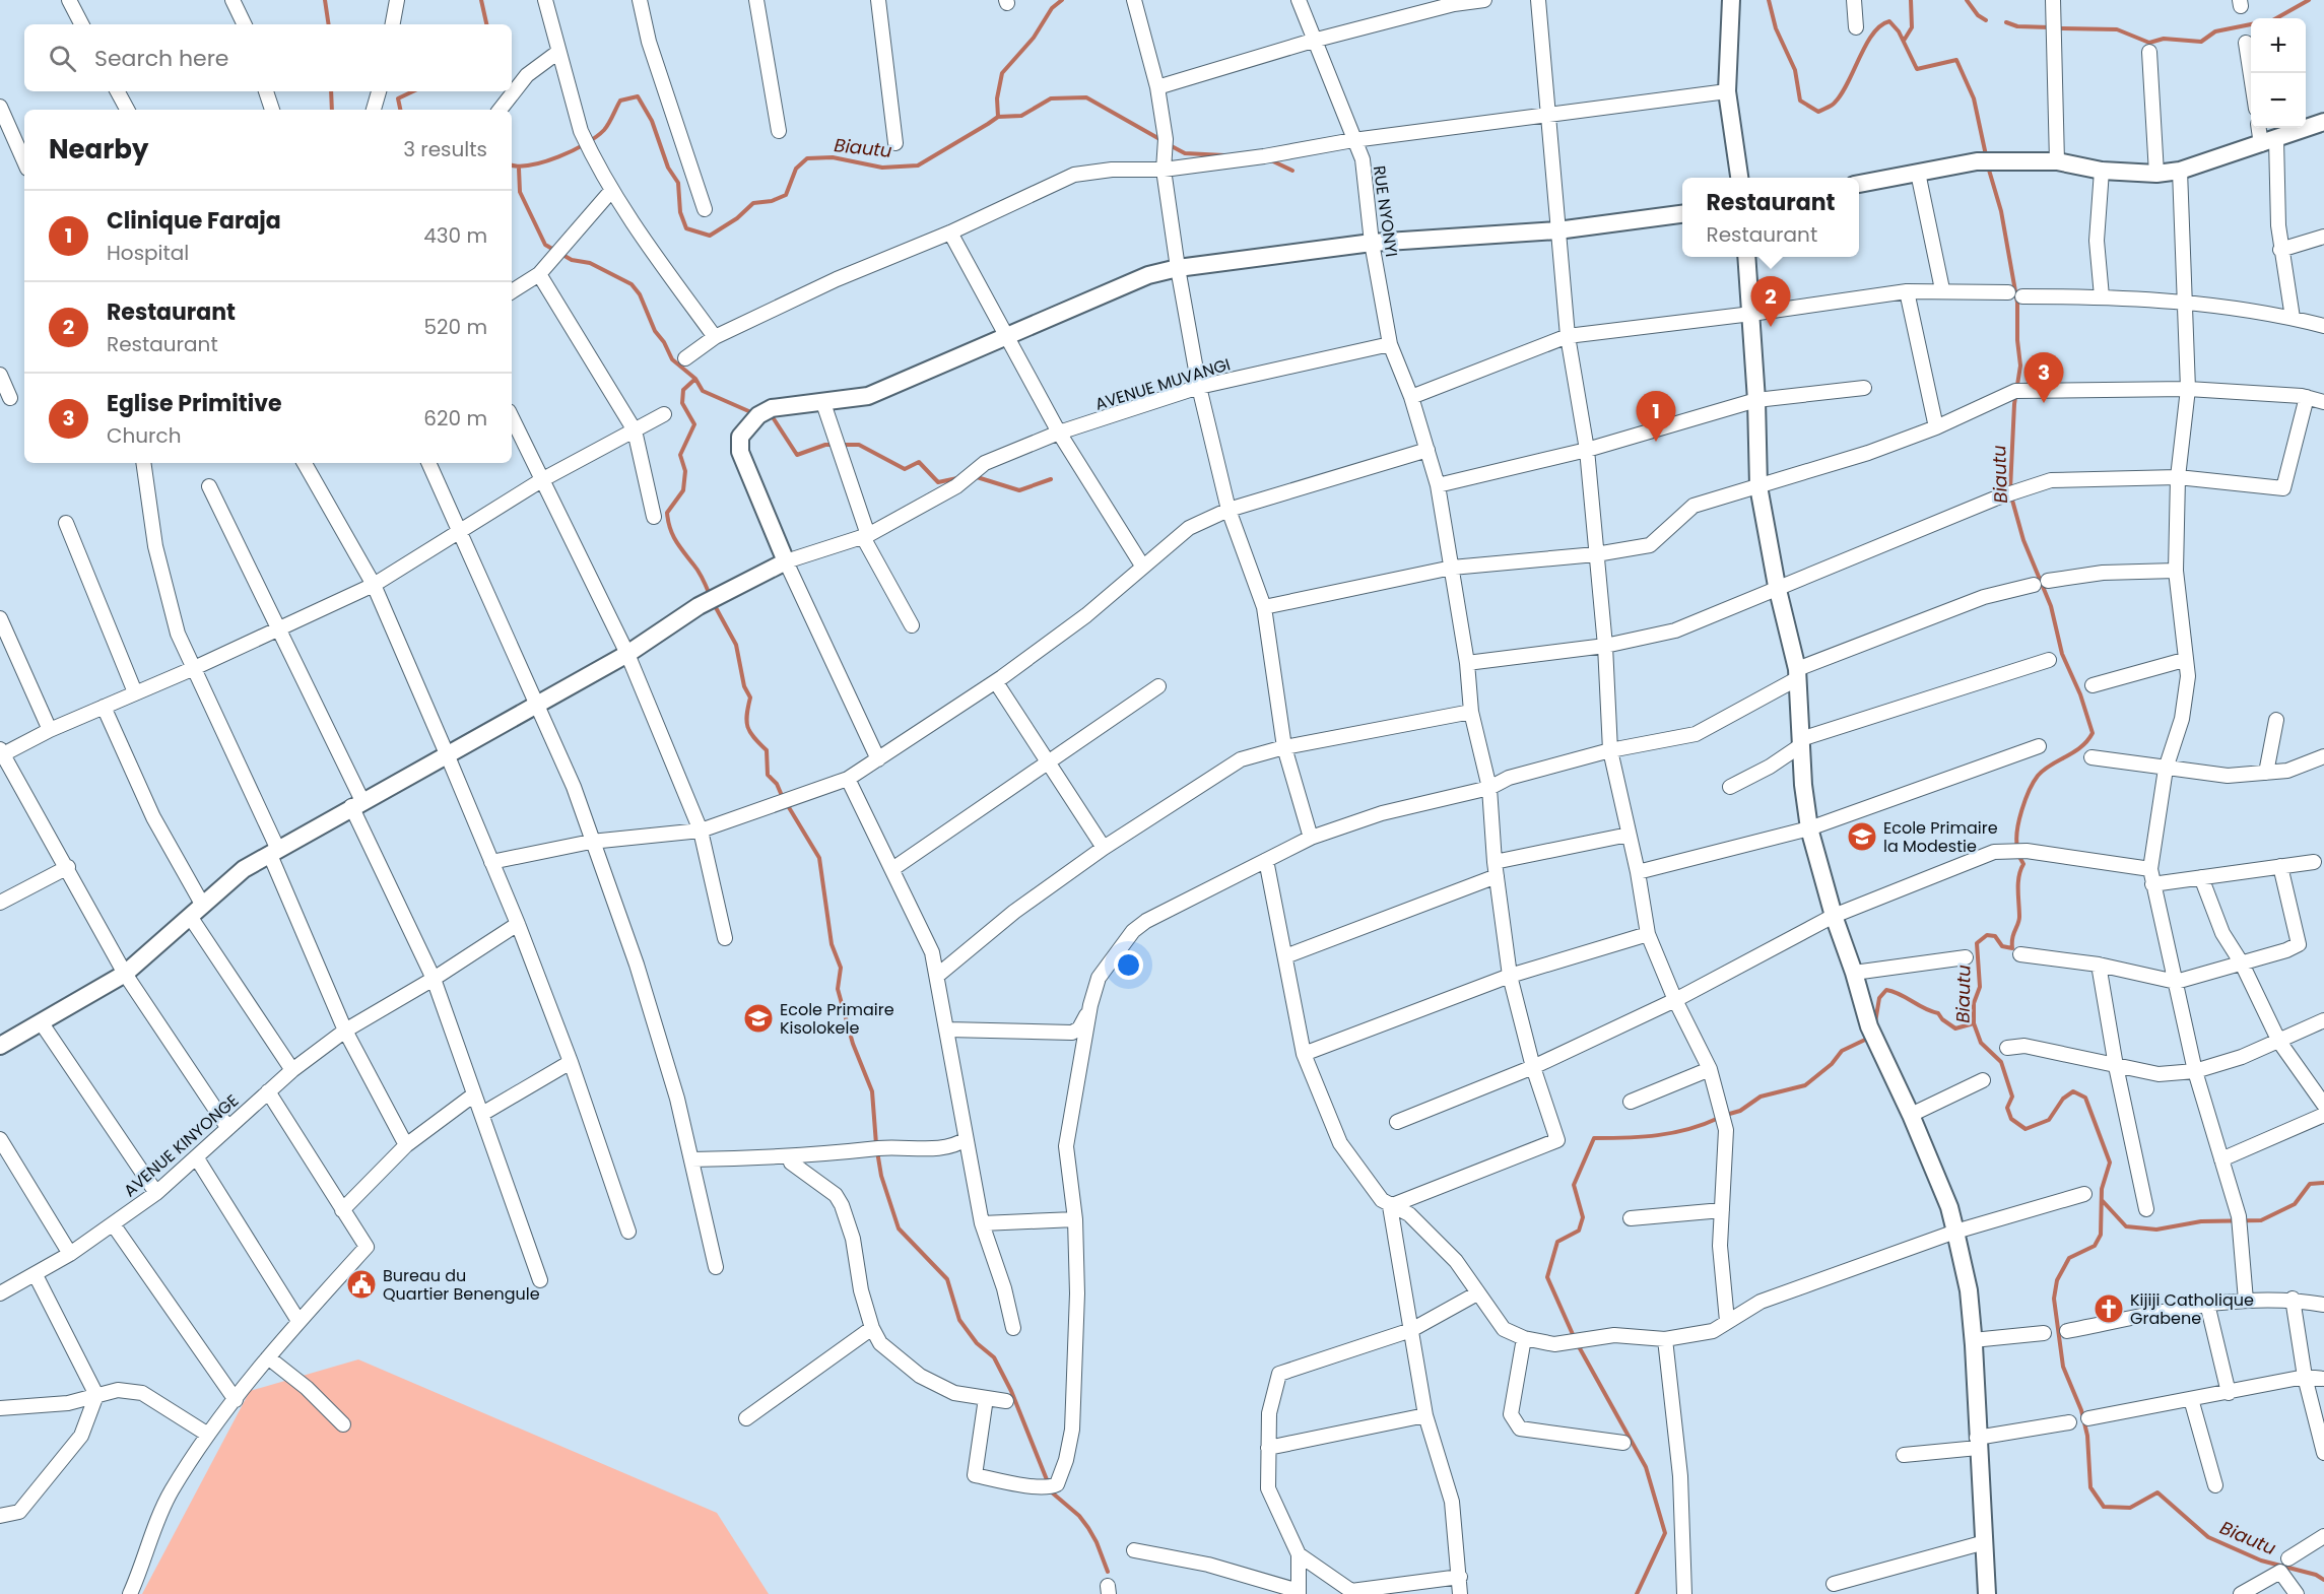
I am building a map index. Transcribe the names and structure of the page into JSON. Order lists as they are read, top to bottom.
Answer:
{
  "streets": {
    "street": ["RUE NYONYI", "AVENUE MUVANGI", "AVENUE KINYONGE"]
  },
  "crossings": [
    ["RUE NYONYI", "AVENUE MUVANGI"]
  ],
  "water": ["Biautu"],
  "places": {
    "school or university": ["Ecole Primaire la Modestie", "Ecole Primaire Kisolokele"],
    "public building": ["Bureau du Quartier Benengule"],
    "church": ["Kijiji Catholique Grabene"]
  },
  "page": {
    "map_buttons": ["+", "−"],
    "search": "Search here",
    "heading": ["Nearby", "3 results"],
    "popup": ["Restaurant", "Restaurant"],
    "list": [
      {
        "mark": "1",
        "name": "Clinique Faraja",
        "note": "Hospital",
        "value": "430 m"
      },
      {
        "mark": "2",
        "name": "Restaurant",
        "note": "Restaurant",
        "value": "520 m"
      },
      {
        "mark": "3",
        "name": "Eglise Primitive",
        "note": "Church",
        "value": "620 m"
      }
    ],
    "pins": ["2", "3", "1"]
  }
}
